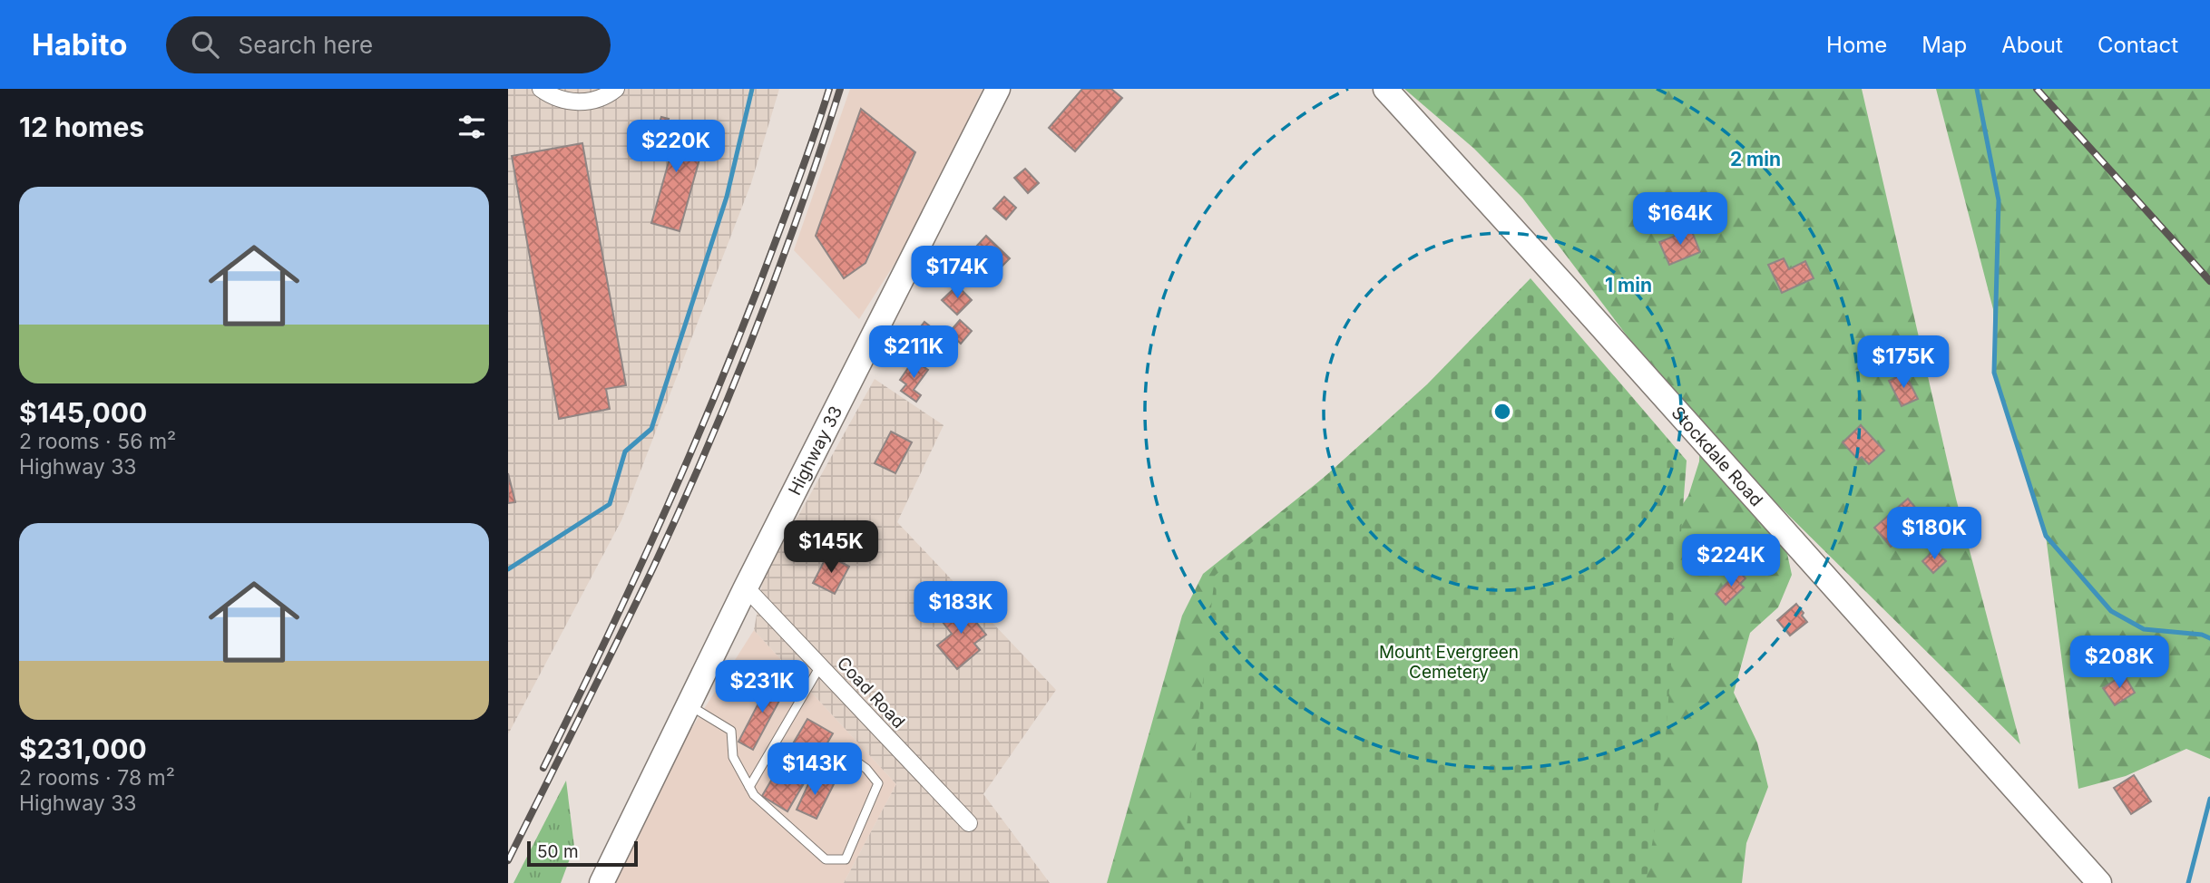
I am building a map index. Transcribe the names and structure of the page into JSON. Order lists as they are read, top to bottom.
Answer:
{
  "streets": {
    "street": ["Highway 33", "Stockdale Road", "Coad Road"]
  },
  "crossings": [
    ["Highway 33", "Coad Road"]
  ],
  "parks": ["Mount Evergreen Cemetery"],
  "scale_bar": "50 m",
  "page": {
    "header": "Habito",
    "search": "Search here",
    "nav": [
      "Home",
      "Map",
      "About",
      "Contact"
    ],
    "heading": "12 homes",
    "price": [
      "$220K",
      "$164K",
      "$174K",
      "$211K",
      "$175K",
      "$180K",
      "$145K",
      "$224K",
      "$183K",
      "$208K",
      "$231K",
      "$143K"
    ],
    "list": [
      {
        "name": "$145,000",
        "note": "2 rooms · 56 m² · Highway 33"
      },
      {
        "name": "$231,000",
        "note": "2 rooms · 78 m² · Highway 33"
      }
    ],
    "scale": "50 m"
  },
  "rings": ["2 min", "1 min"]
}
